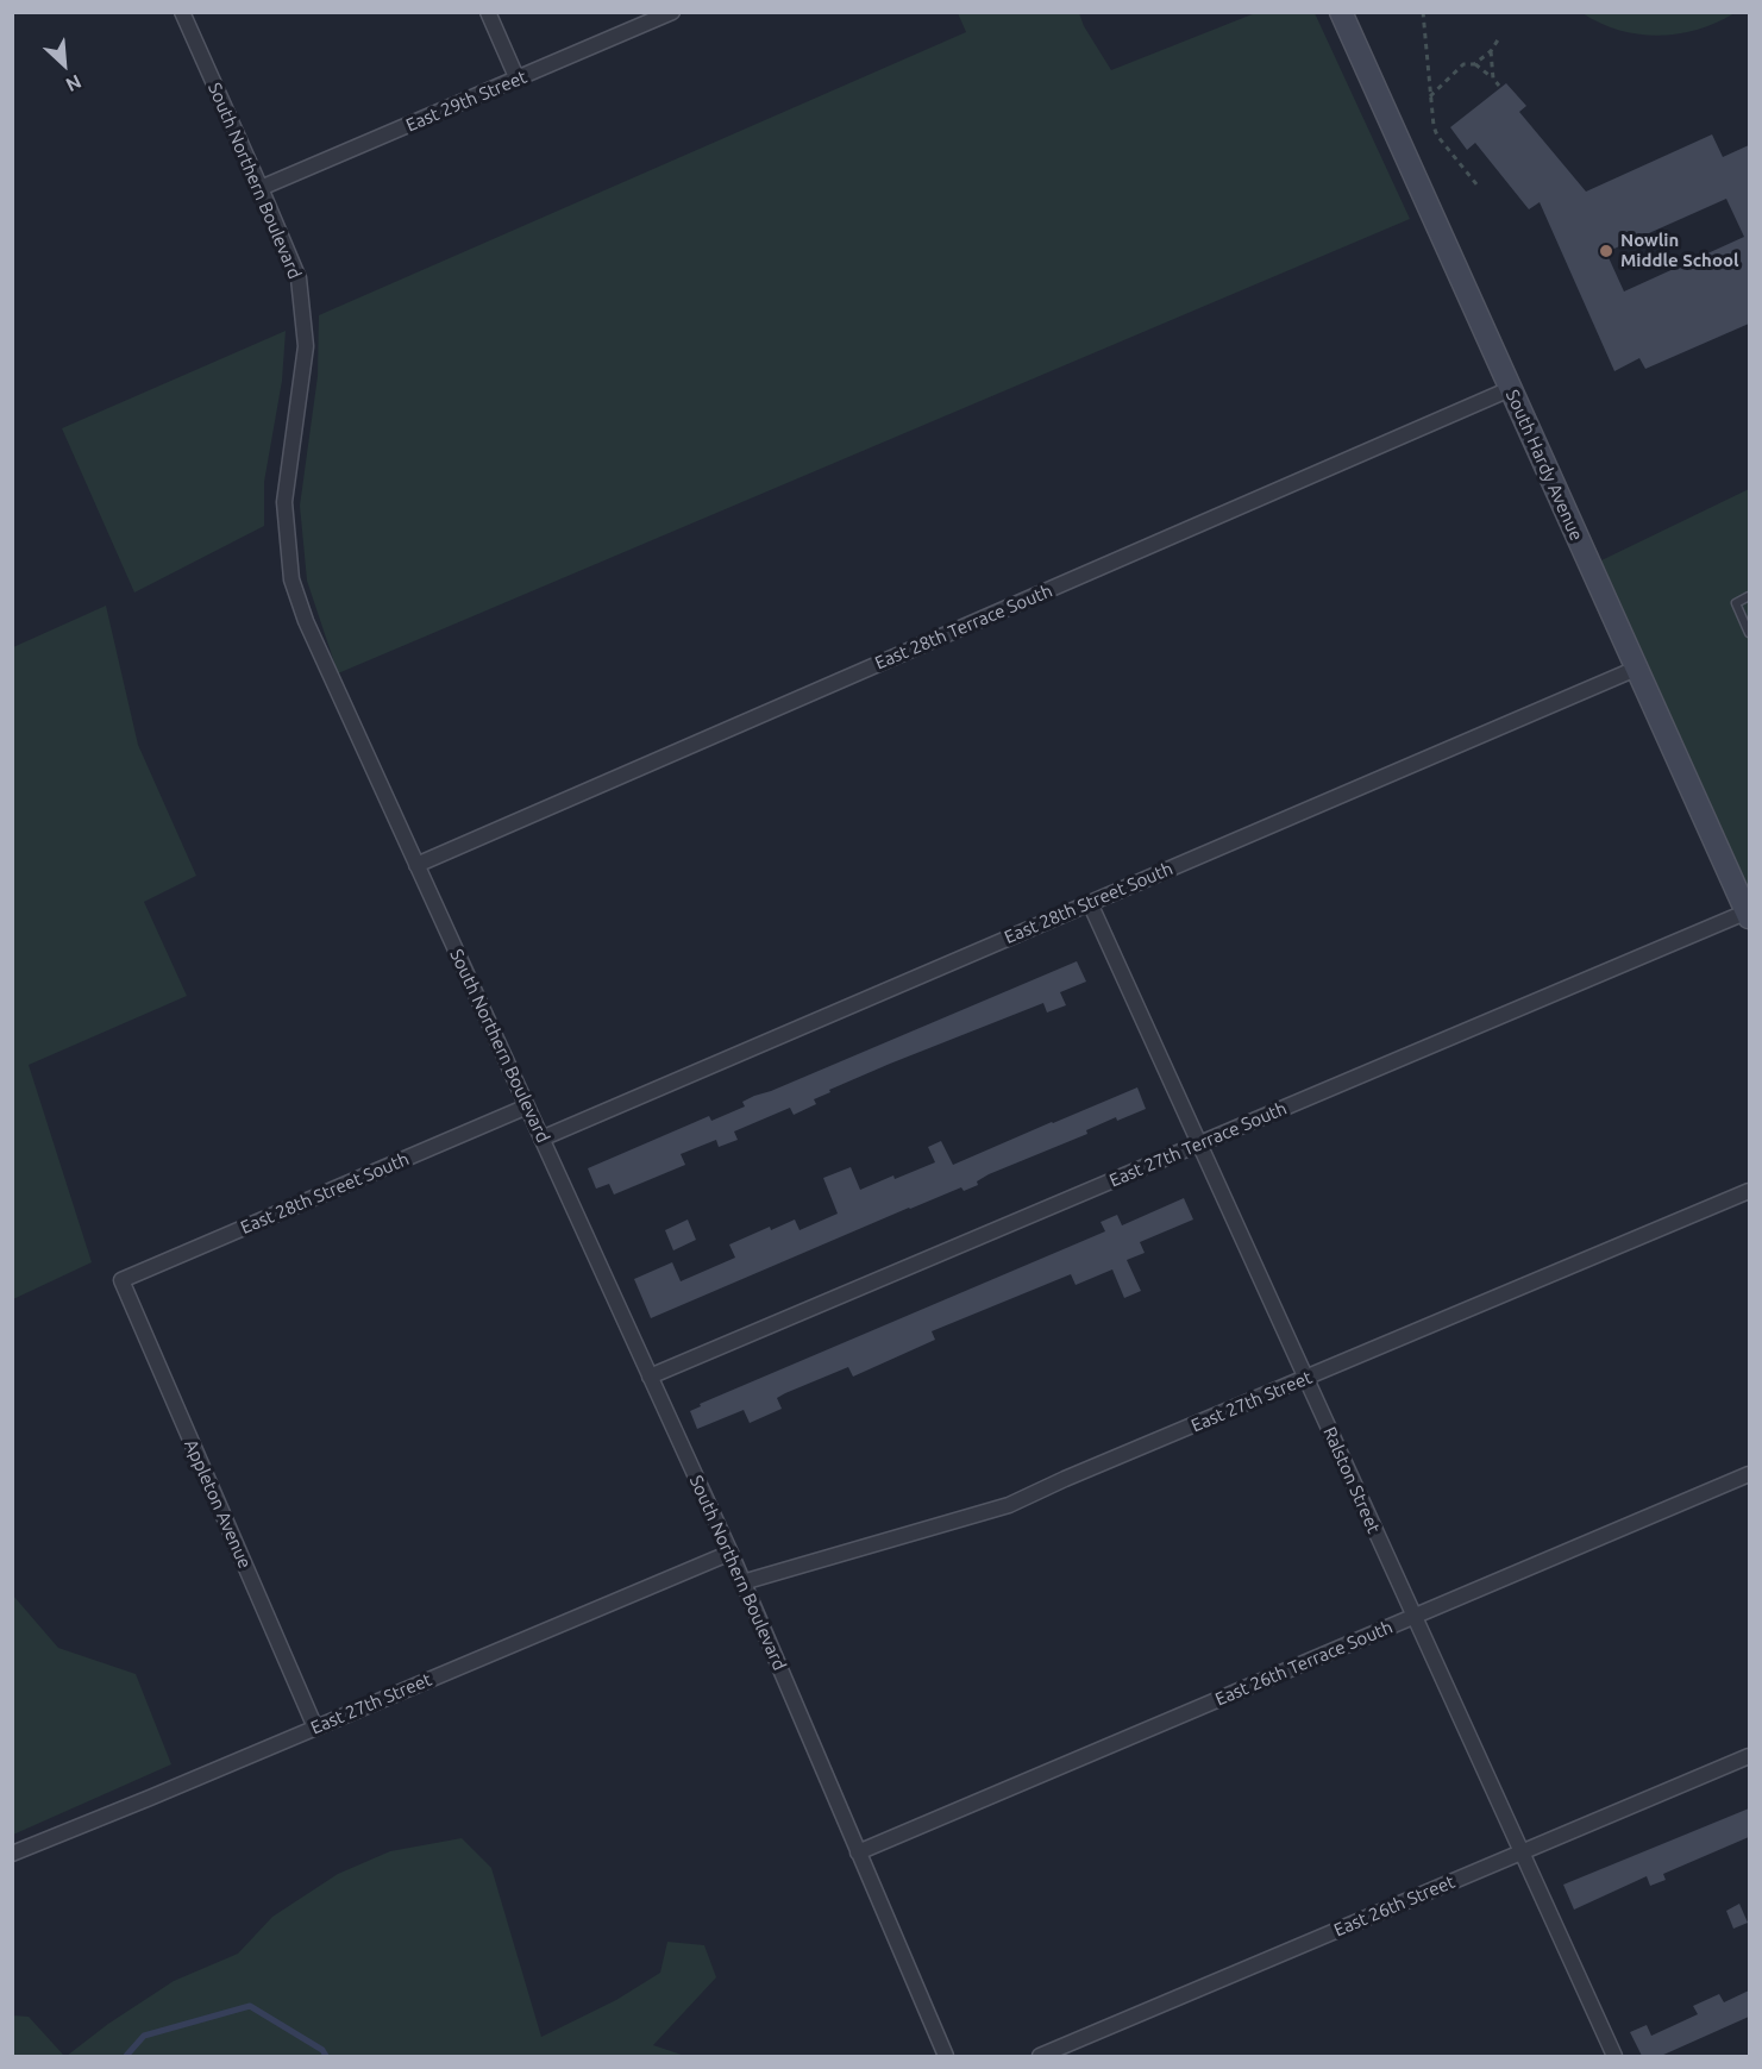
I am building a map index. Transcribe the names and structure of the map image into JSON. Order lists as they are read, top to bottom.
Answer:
{
  "streets": {
    "street": [
      "East 29th Street",
      "South Northern Boulevard",
      "South Hardy Avenue",
      "East 28th Terrace South",
      "East 28th Street South",
      "East 27th Terrace South",
      "East 27th Street",
      "Ralston Street",
      "Appleton Avenue",
      "East 26th Terrace South",
      "East 26th Street"
    ]
  },
  "crossings": [
    ["East 29th Street", "South Northern Boulevard"],
    ["South Northern Boulevard", "East 28th Terrace South"],
    ["South Northern Boulevard", "East 28th Street South"],
    ["South Northern Boulevard", "East 27th Terrace South"],
    ["South Northern Boulevard", "East 27th Street"],
    ["South Northern Boulevard", "East 26th Terrace South"],
    ["South Hardy Avenue", "East 28th Terrace South"],
    ["South Hardy Avenue", "East 28th Street South"],
    ["South Hardy Avenue", "East 27th Terrace South"],
    ["East 28th Street South", "Ralston Street"],
    ["East 28th Street South", "Appleton Avenue"],
    ["East 27th Terrace South", "Ralston Street"],
    ["East 27th Street", "Ralston Street"],
    ["East 27th Street", "Appleton Avenue"],
    ["Ralston Street", "East 26th Terrace South"],
    ["Ralston Street", "East 26th Street"]
  ],
  "places": ["Nowlin Middle School"],
  "north": "bottom right"
}
